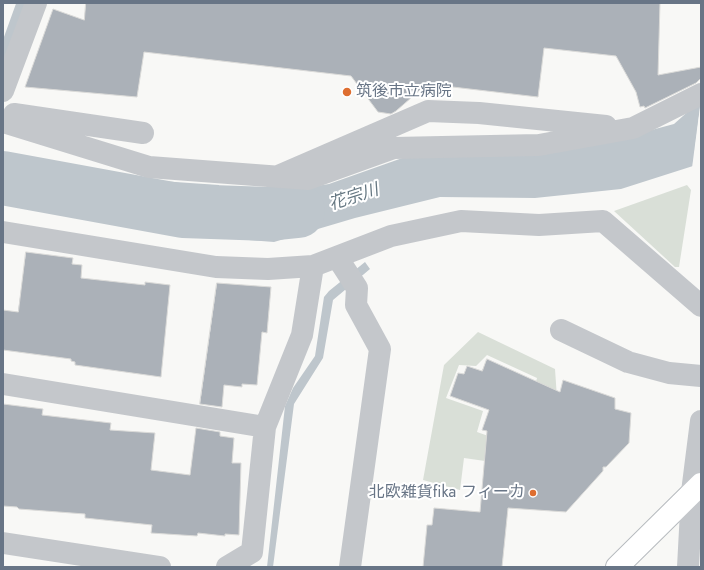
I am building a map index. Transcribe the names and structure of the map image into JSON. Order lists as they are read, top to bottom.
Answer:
{
  "water": ["花宗川"],
  "places": ["筑後市立病院", "北欧雑貨fika フィーカ"]
}
